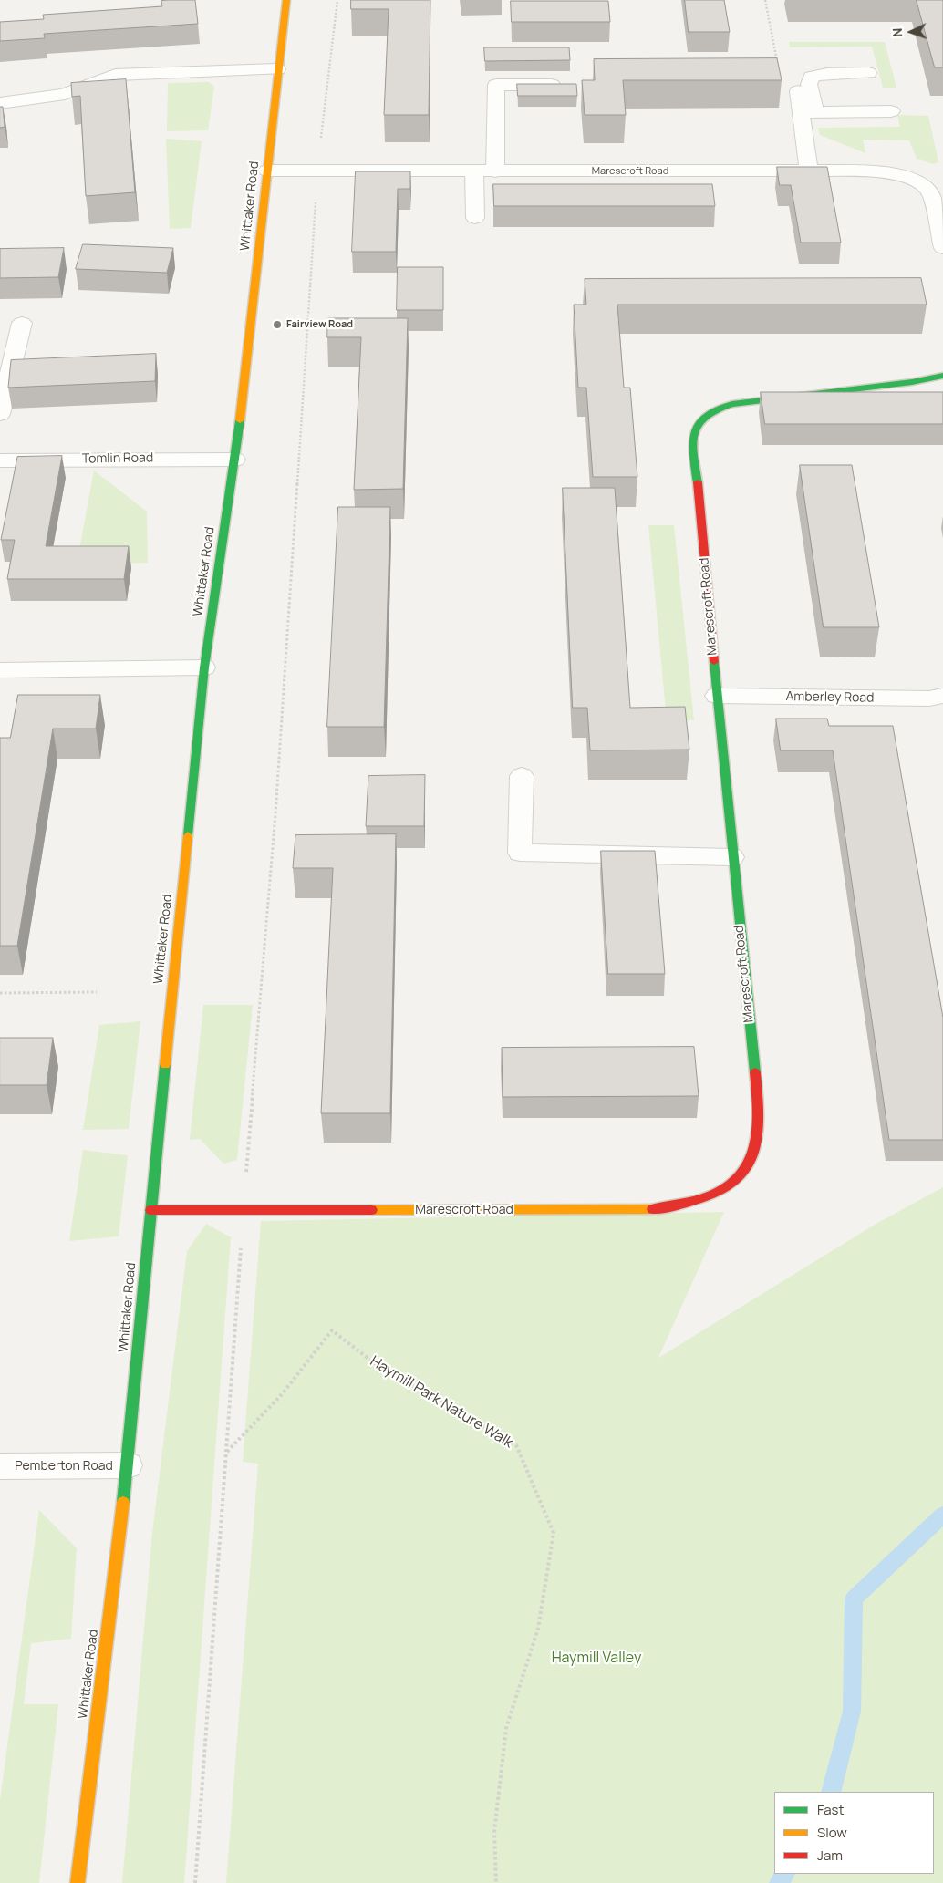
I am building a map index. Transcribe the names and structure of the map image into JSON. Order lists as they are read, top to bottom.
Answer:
{
  "streets": {
    "street": [
      "Marescroft Road",
      "Whittaker Road",
      "Tomlin Road",
      "Amberley Road",
      "Pemberton Road"
    ],
    "path": ["Haymill Park Nature Walk"]
  },
  "crossings": [
    ["Marescroft Road", "Whittaker Road"],
    ["Marescroft Road", "Amberley Road"],
    ["Whittaker Road", "Tomlin Road"],
    ["Whittaker Road", "Pemberton Road"]
  ],
  "parks": ["Haymill Valley"],
  "places": ["Fairview Road"],
  "legend": ["Fast", "Slow", "Jam"],
  "north": "left"
}
